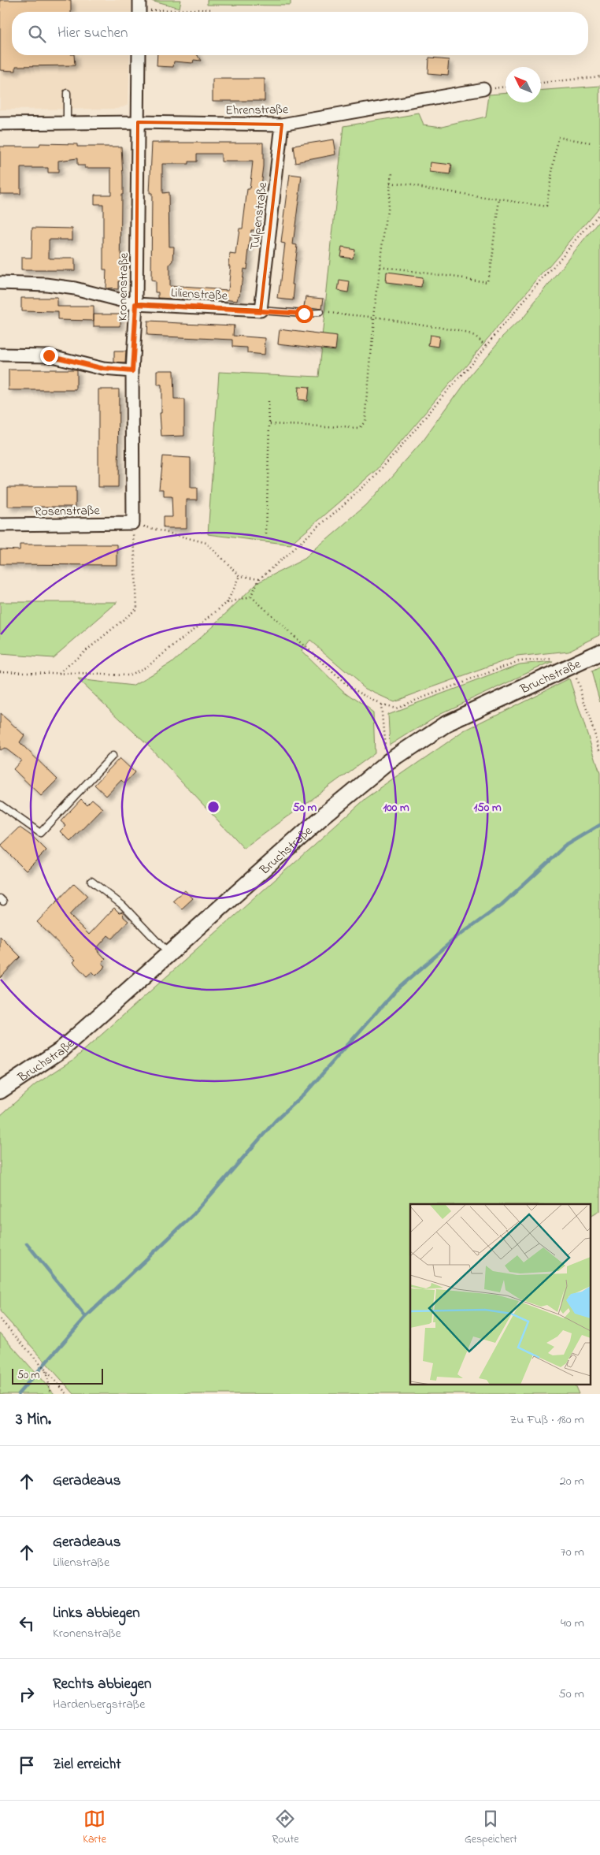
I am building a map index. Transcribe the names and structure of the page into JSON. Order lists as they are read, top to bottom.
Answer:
{
  "streets": {
    "street": [
      "Ehrenstraße",
      "Tulpenstraße",
      "Kronenstraße",
      "Lilienstraße",
      "Rosenstraße",
      "Bruchstraße"
    ]
  },
  "crossings": [
    ["Ehrenstraße", "Tulpenstraße"],
    ["Ehrenstraße", "Kronenstraße"],
    ["Tulpenstraße", "Lilienstraße"],
    ["Kronenstraße", "Lilienstraße"],
    ["Kronenstraße", "Rosenstraße"]
  ],
  "scale_bar": "50 m",
  "north": "top left",
  "page": {
    "search": "Hier suchen",
    "scale": "50 m",
    "heading": ["3 Min.", "Zu Fuß · 180 m"],
    "list": [
      ["Geradeaus", "20 m"],
      ["Geradeaus", "Lilienstraße", "70 m"],
      ["Links abbiegen", "Kronenstraße", "40 m"],
      ["Rechts abbiegen", "Hardenbergstraße", "50 m"],
      "Ziel erreicht"
    ],
    "nav": ["Karte", "Route", "Gespeichert"]
  },
  "rings": ["50 m", "100 m", "150 m"]
}
